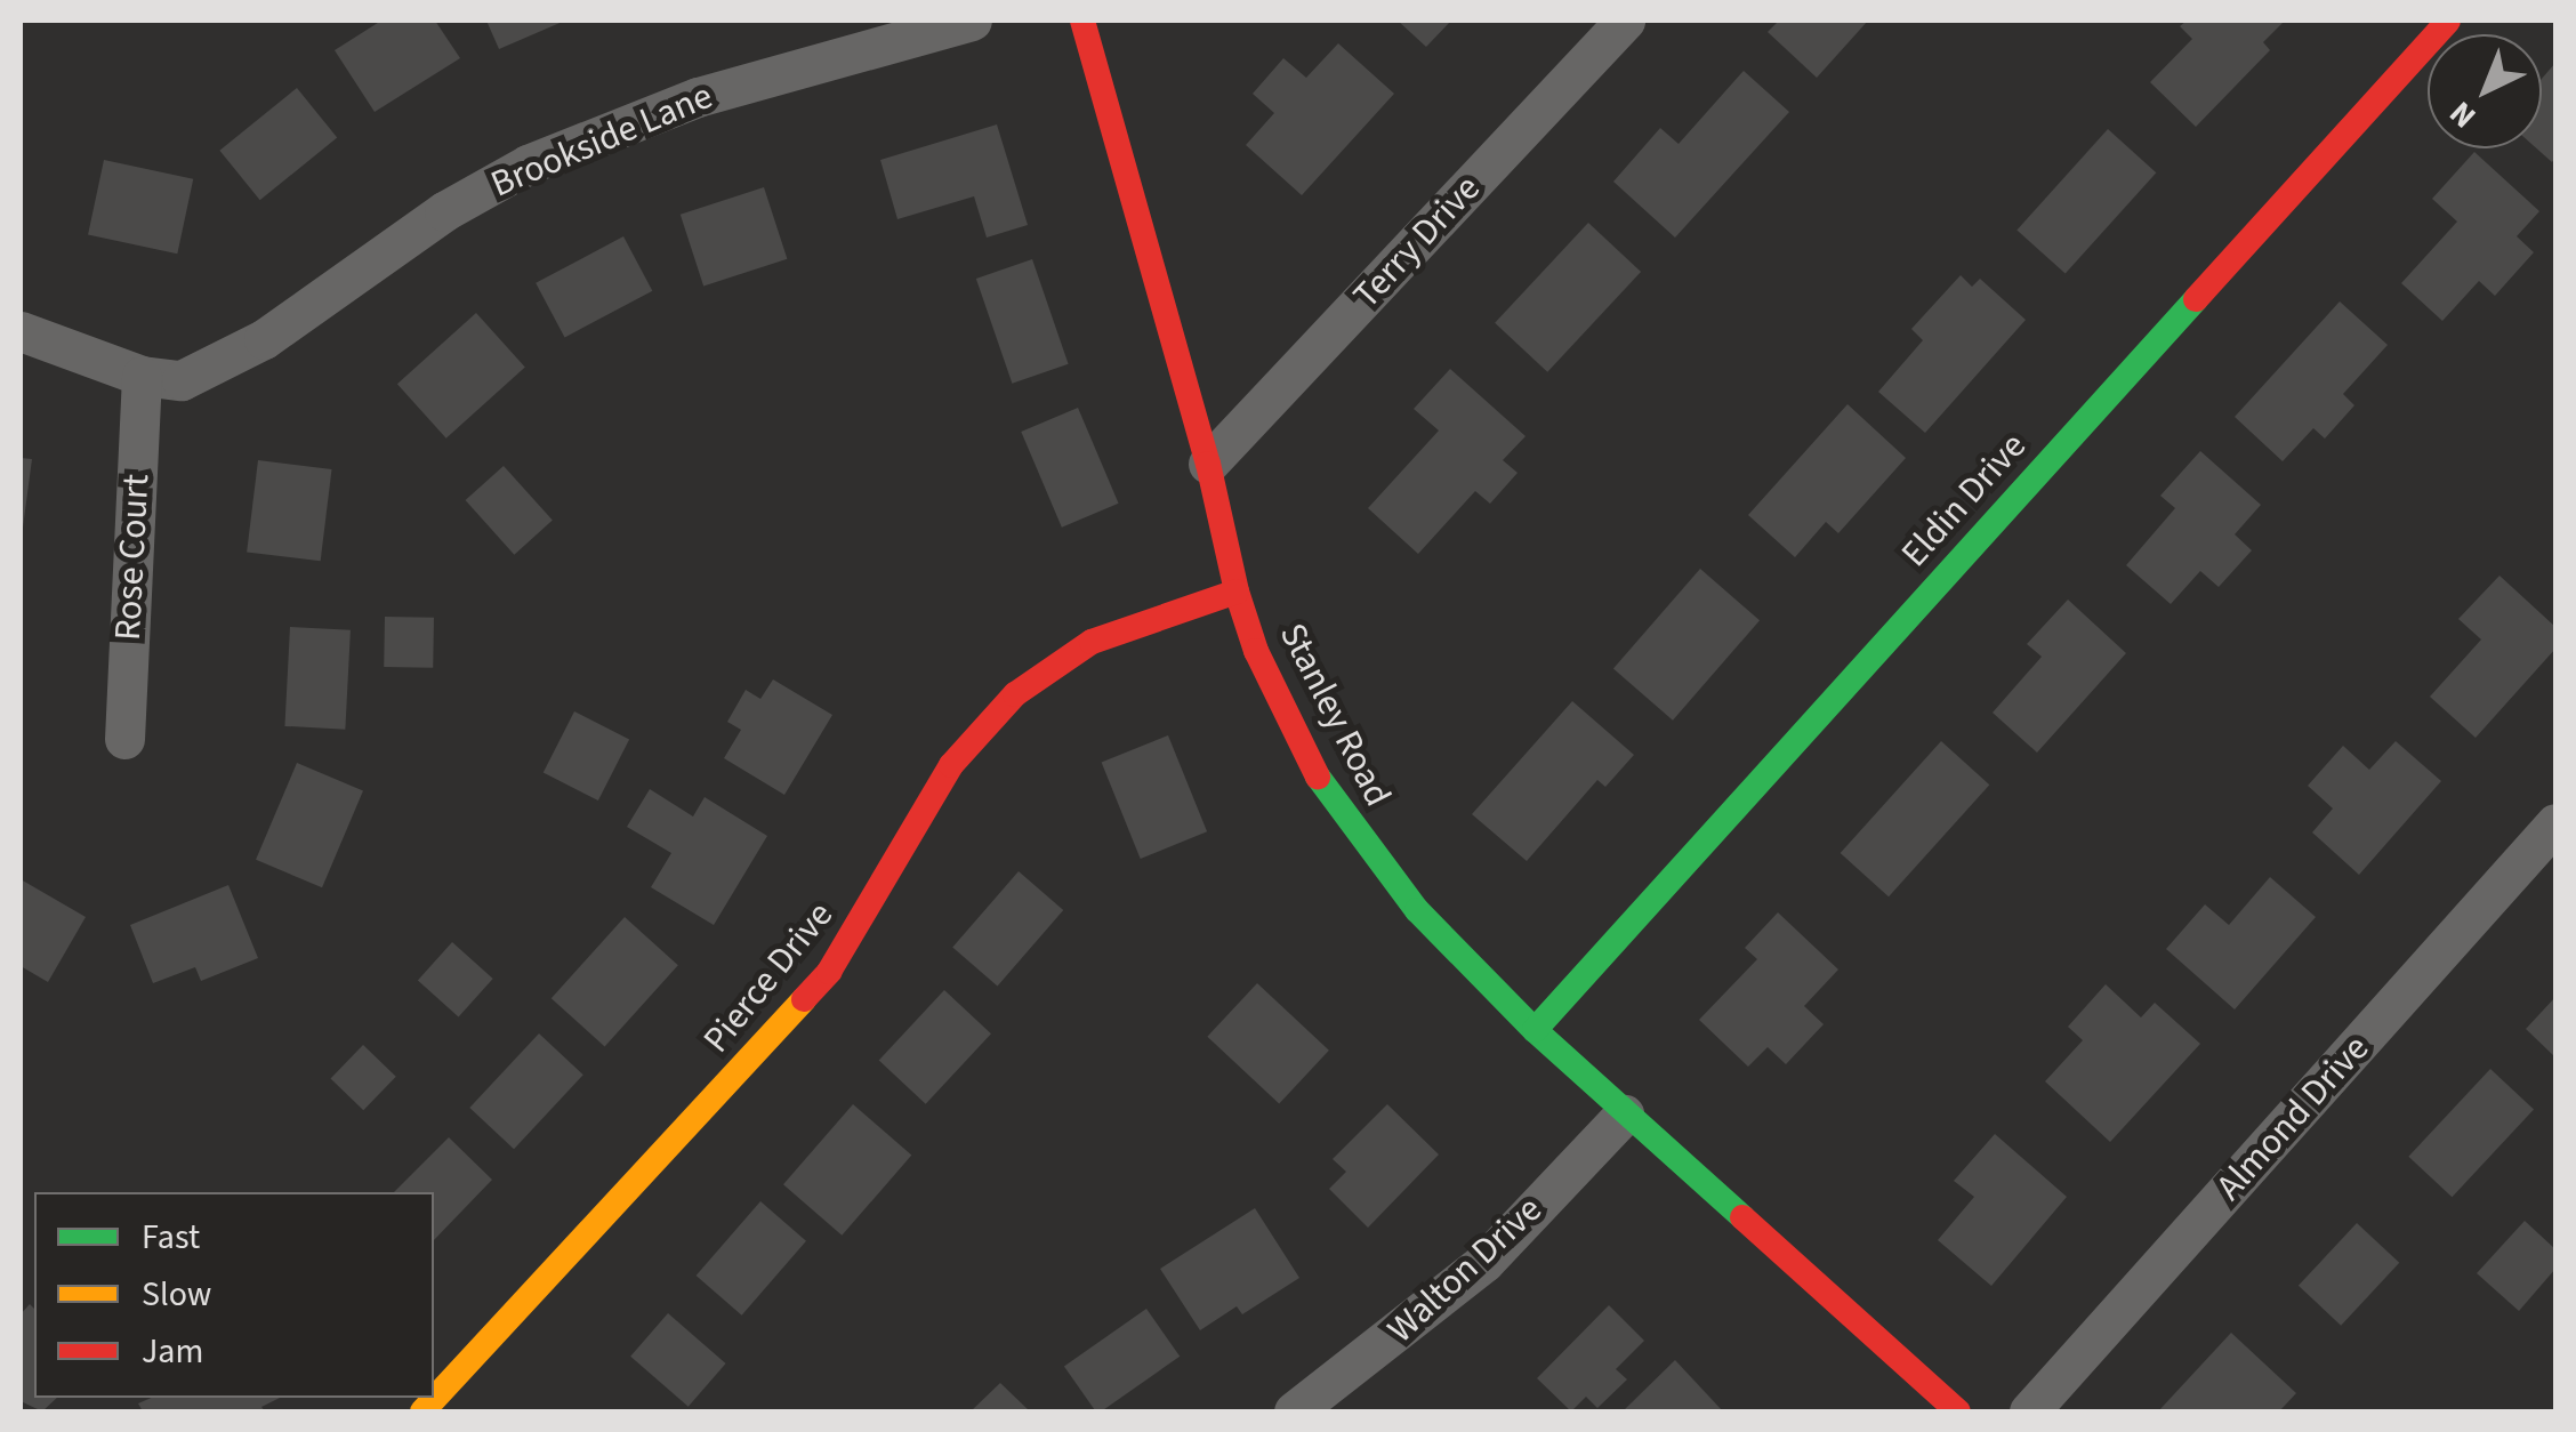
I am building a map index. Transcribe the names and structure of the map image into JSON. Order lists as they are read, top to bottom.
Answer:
{
  "streets": {
    "street": [
      "Brookside Lane",
      "Terry Drive",
      "Eldin Drive",
      "Rose Court",
      "Stanley Road",
      "Pierce Drive",
      "Almond Drive",
      "Walton Drive"
    ]
  },
  "crossings": [
    ["Brookside Lane", "Rose Court"],
    ["Terry Drive", "Stanley Road"],
    ["Eldin Drive", "Stanley Road"],
    ["Stanley Road", "Pierce Drive"],
    ["Stanley Road", "Walton Drive"]
  ],
  "legend": ["Fast", "Slow", "Jam"],
  "north": "bottom left"
}
